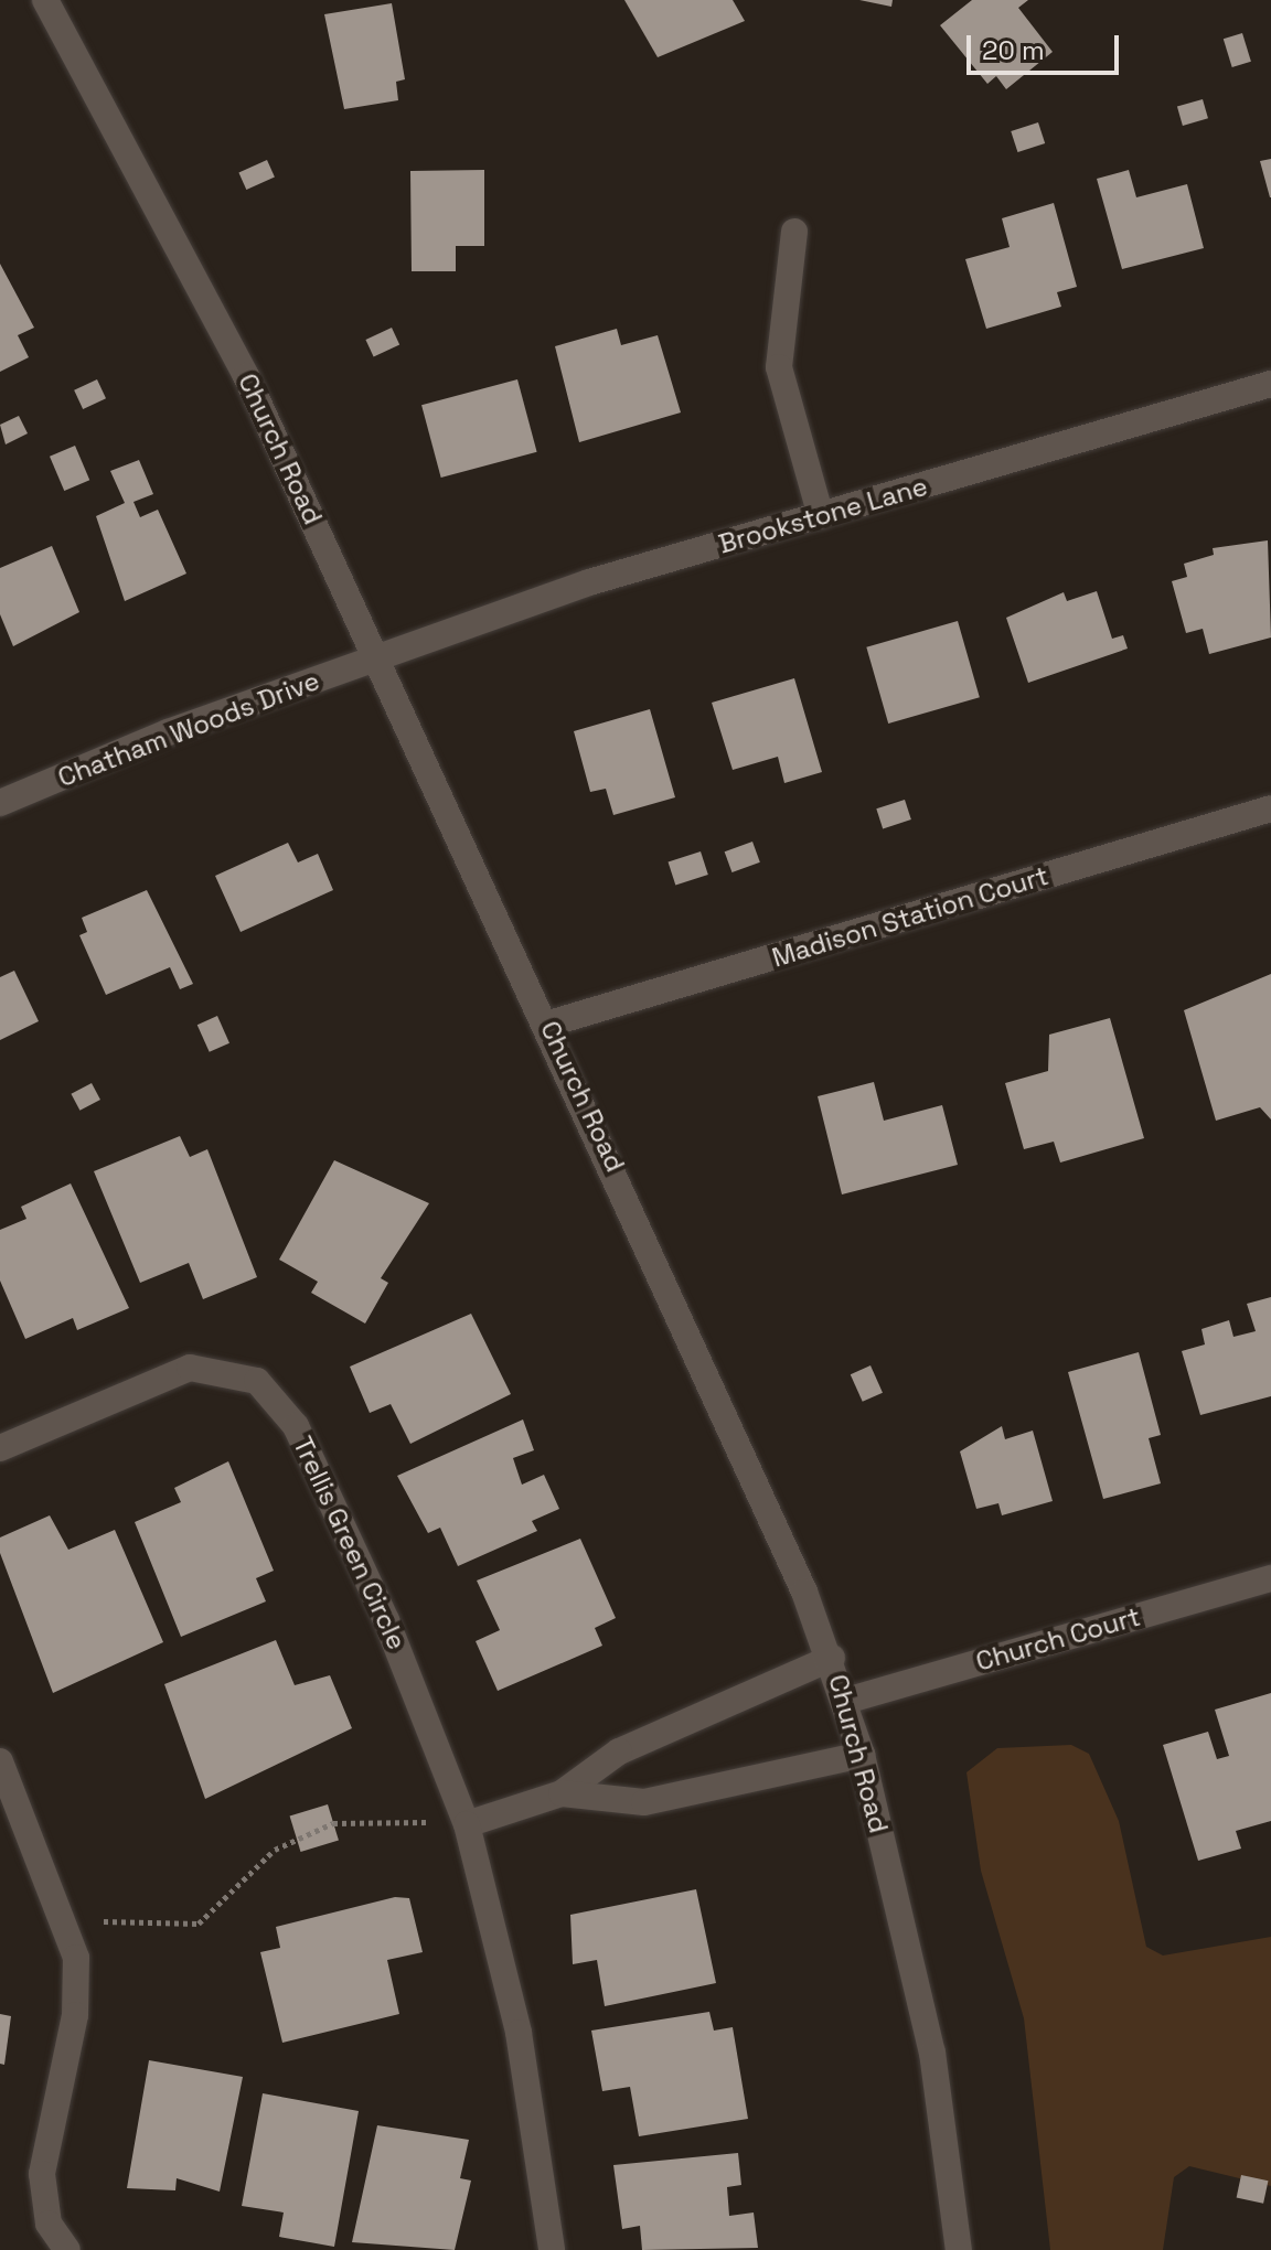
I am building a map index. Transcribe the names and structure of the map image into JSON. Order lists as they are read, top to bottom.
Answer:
{
  "streets": {
    "street": [
      "Church Road",
      "Brookstone Lane",
      "Chatham Woods Drive",
      "Madison Station Court",
      "Trellis Green Circle",
      "Church Court"
    ]
  },
  "crossings": [
    ["Church Road", "Brookstone Lane"],
    ["Church Road", "Chatham Woods Drive"],
    ["Church Road", "Madison Station Court"],
    ["Church Road", "Church Court"],
    ["Brookstone Lane", "Chatham Woods Drive"]
  ],
  "scale_bar": "20 m"
}
